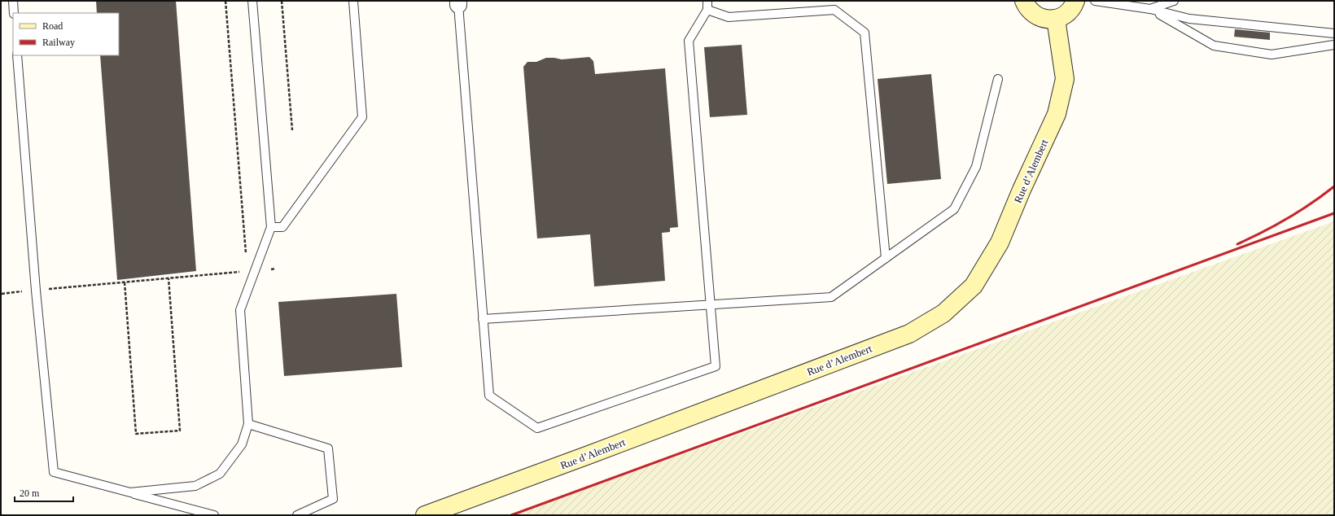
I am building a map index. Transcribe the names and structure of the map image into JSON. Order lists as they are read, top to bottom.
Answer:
{
  "streets": {
    "street": ["Rue d’Alembert"]
  },
  "legend": ["Road", "Railway"],
  "scale_bar": "20 m"
}
